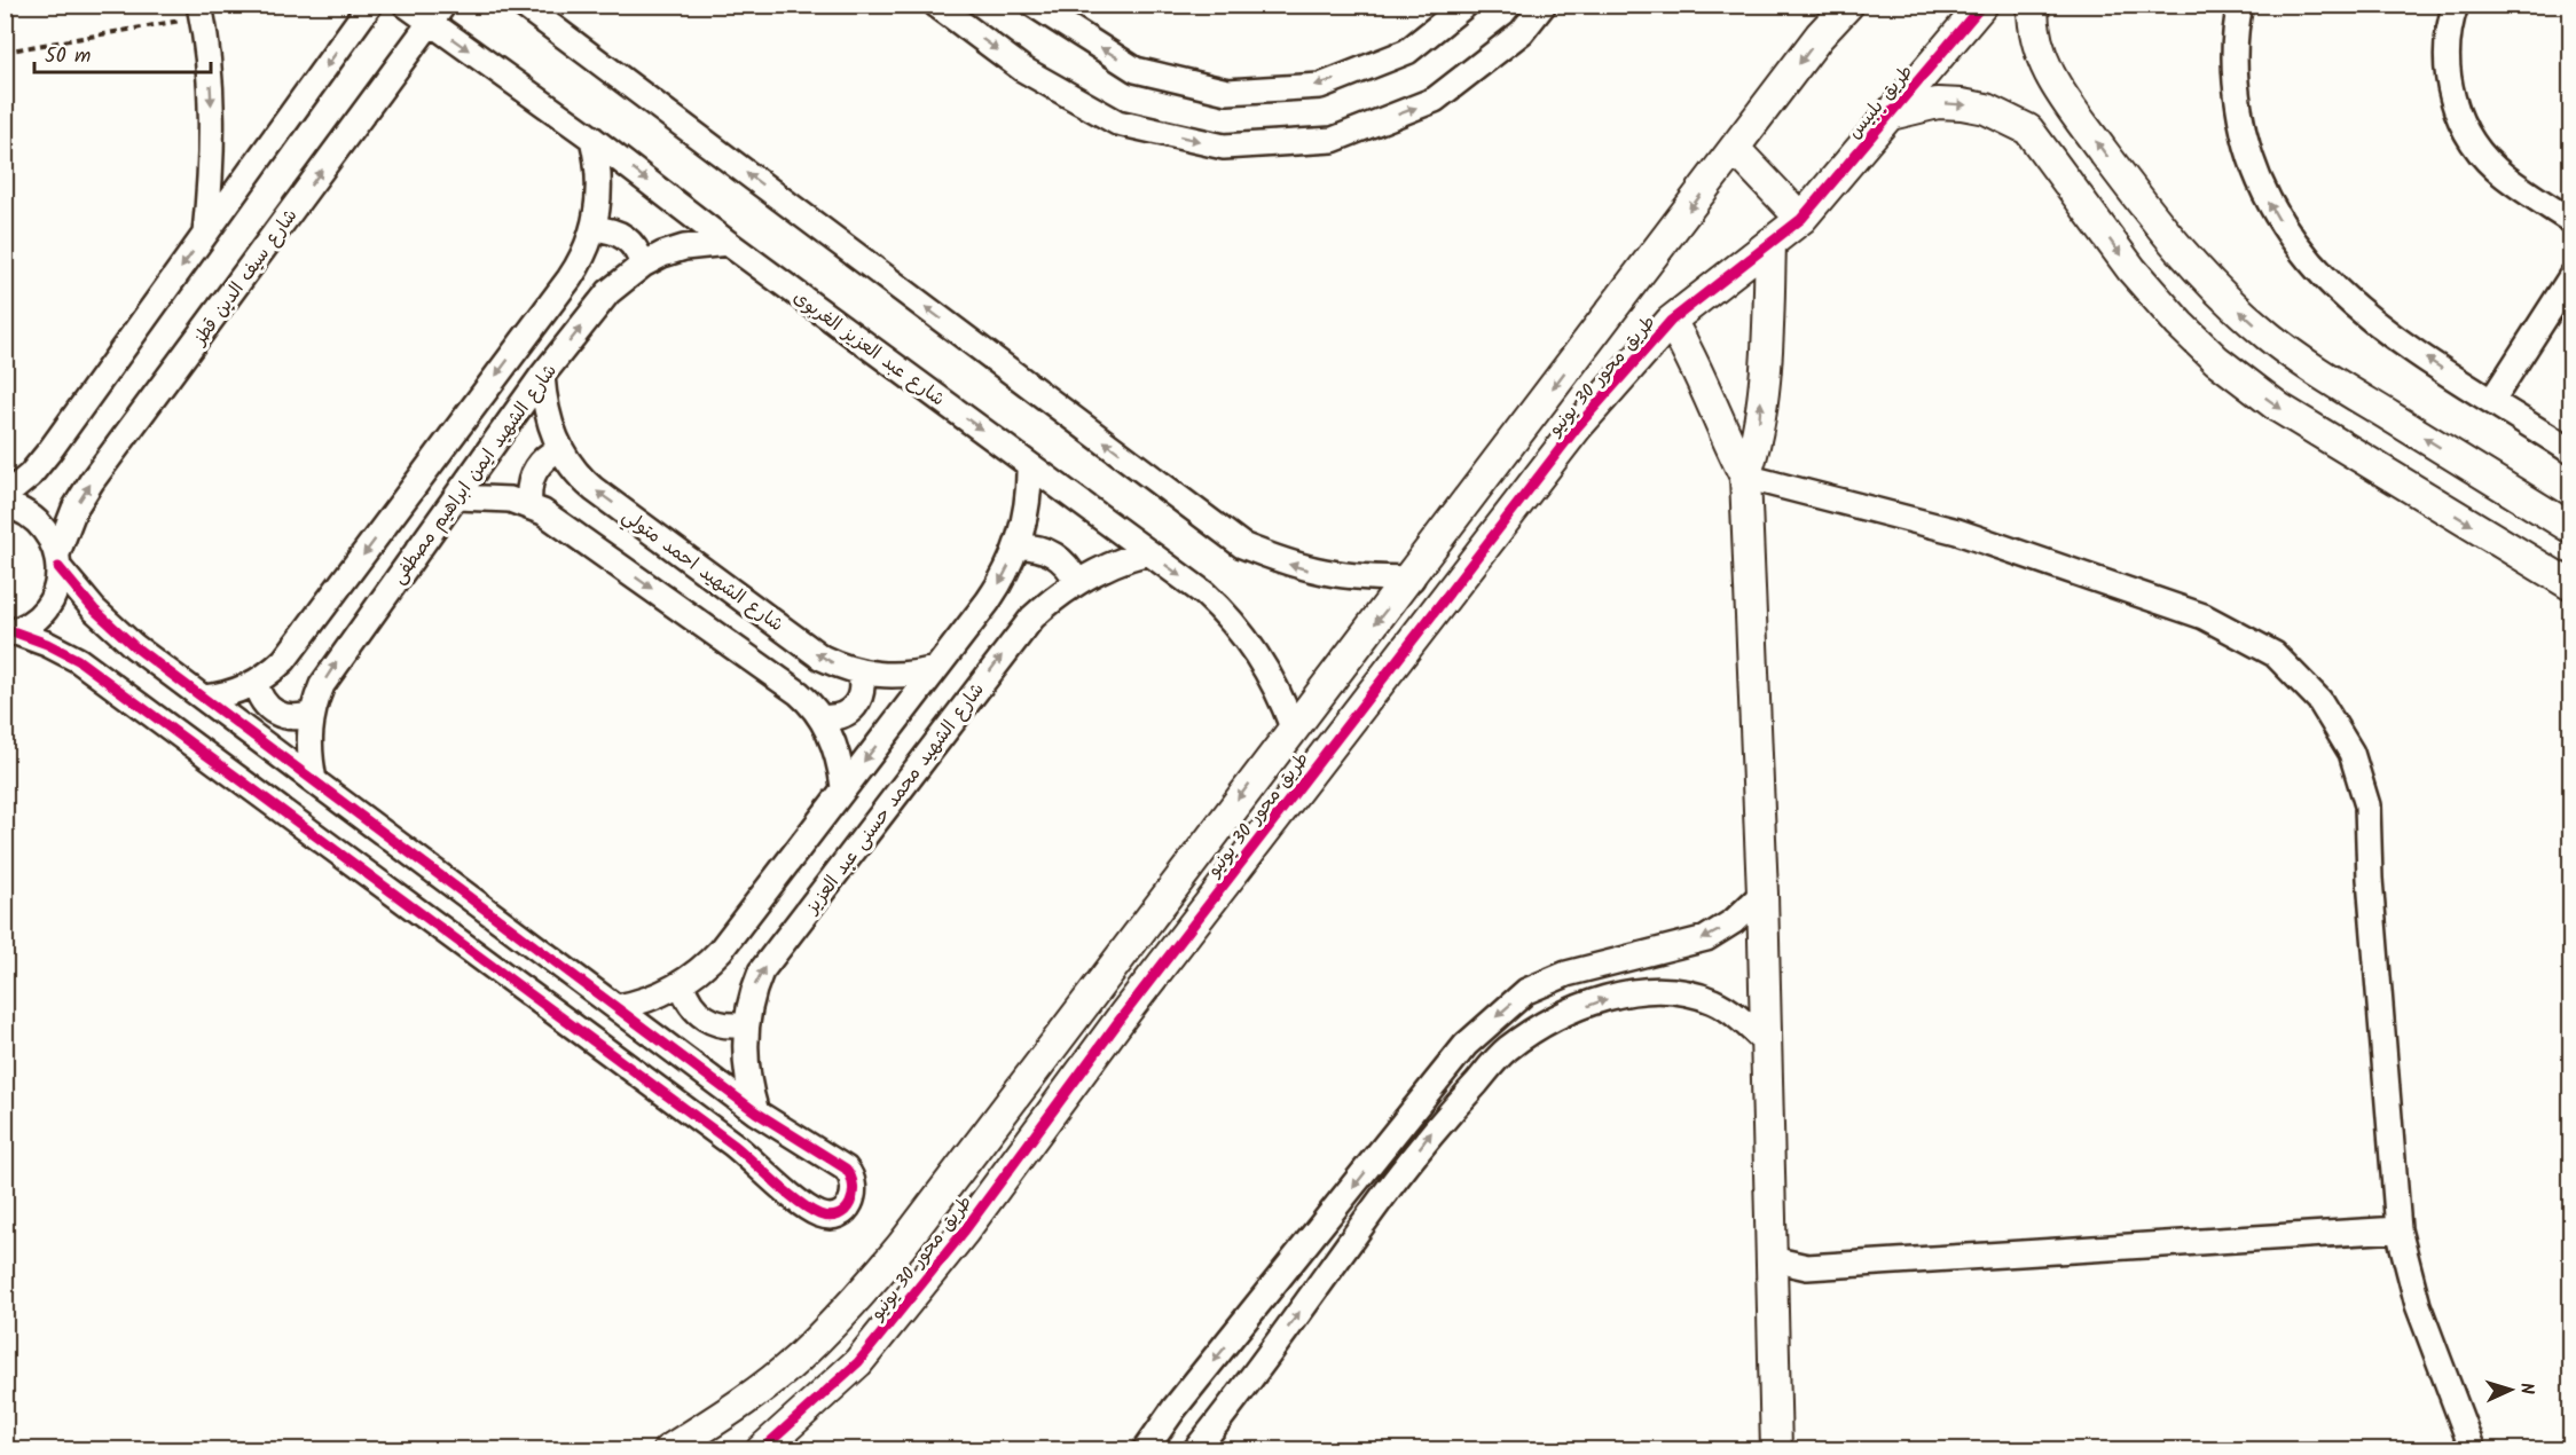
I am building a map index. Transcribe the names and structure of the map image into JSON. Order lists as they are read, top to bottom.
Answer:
{
  "streets": {
    "street": [
      "طريق بلبيس",
      "شارع سيف الدين قطز",
      "شارع عبد العزيز الغربوى",
      "طريق محور 30 يونيو",
      "شارع الشهيد ايمن ابراهيم مصطفى",
      "شارع الشهيد احمد متولي",
      "شارع الشهيد محمد حسنى عبد العزيز"
    ]
  },
  "crossings": [
    ["طريق بلبيس", "طريق محور 30 يونيو"],
    ["شارع سيف الدين قطز", "شارع عبد العزيز الغربوى"],
    ["شارع عبد العزيز الغربوى", "طريق محور 30 يونيو"],
    ["شارع عبد العزيز الغربوى", "شارع الشهيد ايمن ابراهيم مصطفى"],
    ["شارع عبد العزيز الغربوى", "شارع الشهيد محمد حسنى عبد العزيز"],
    ["شارع الشهيد ايمن ابراهيم مصطفى", "شارع الشهيد احمد متولي"]
  ],
  "scale_bar": "50 m",
  "north": "right"
}
